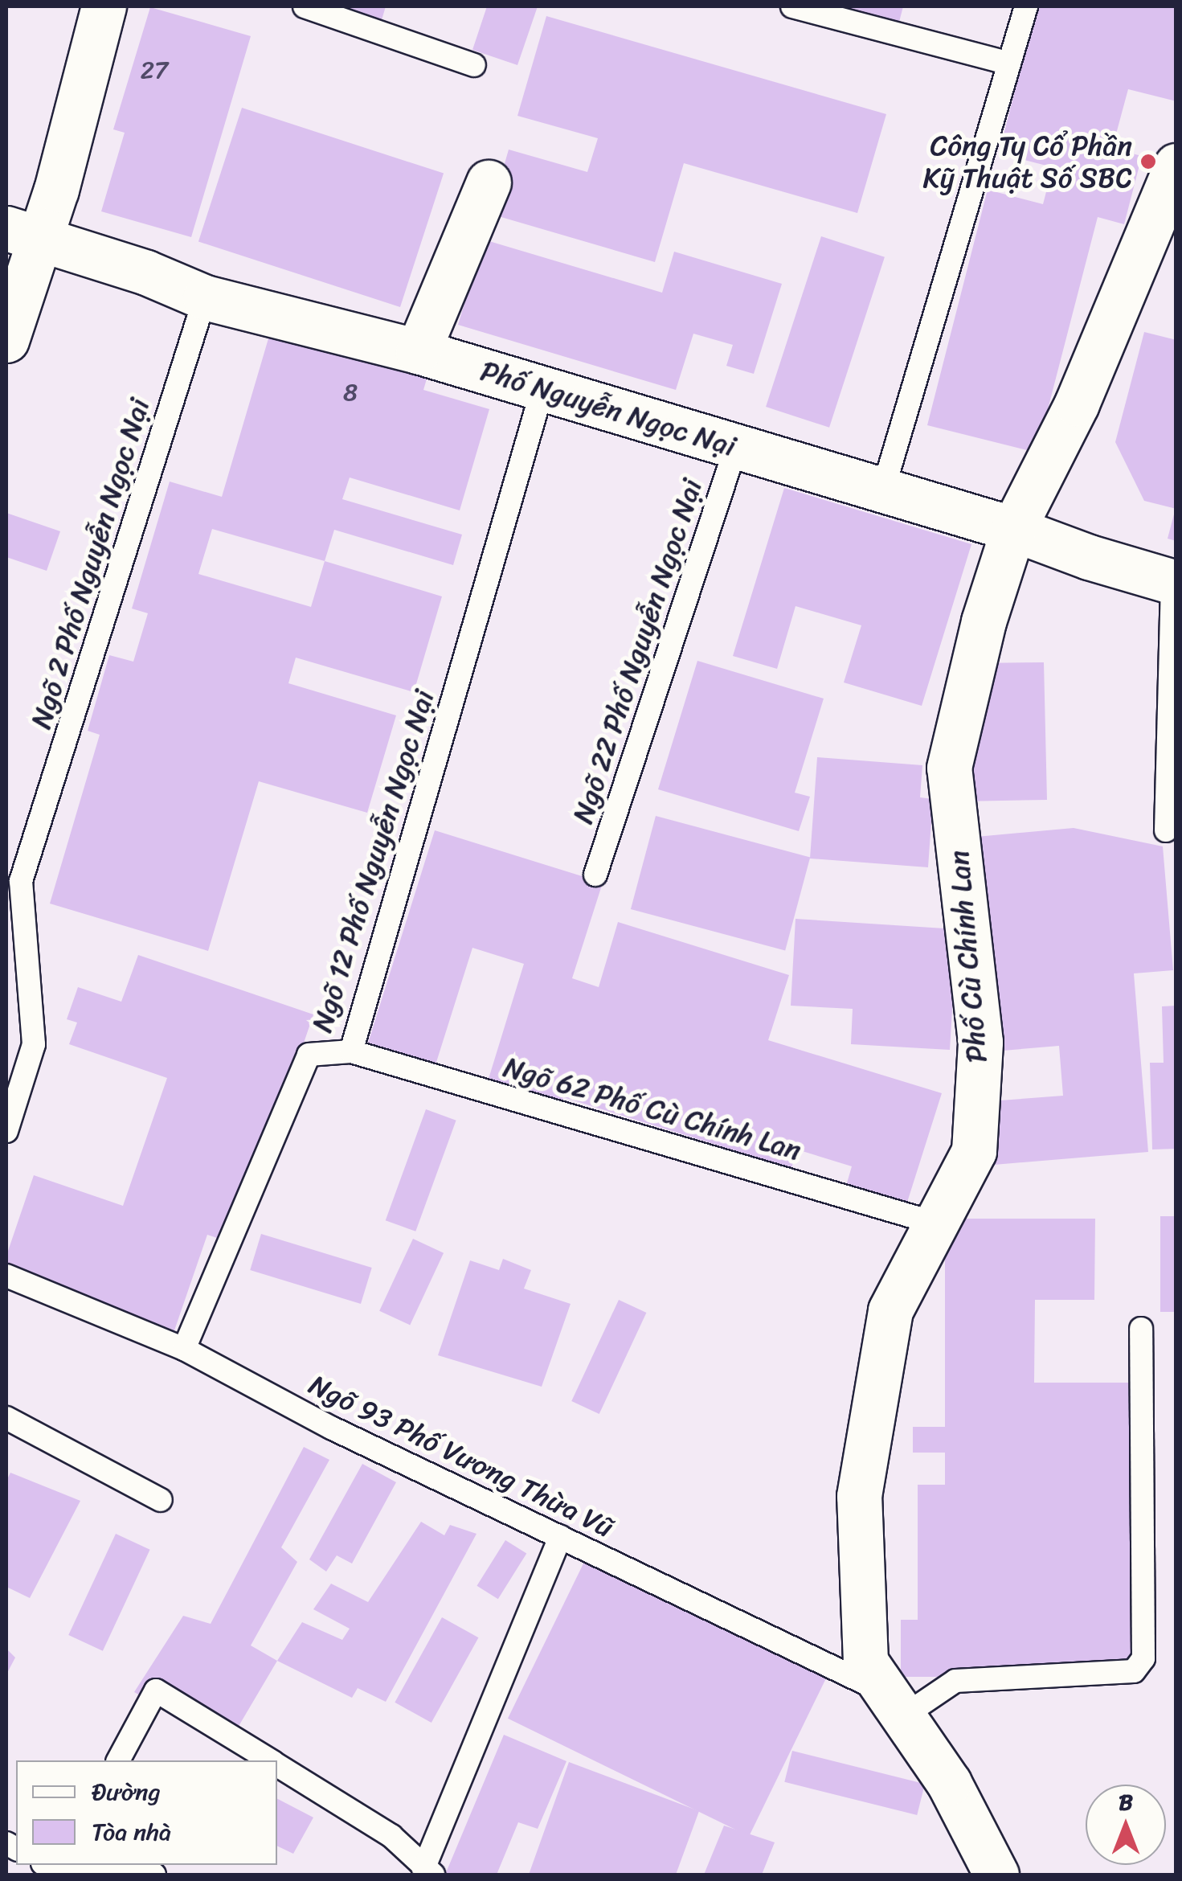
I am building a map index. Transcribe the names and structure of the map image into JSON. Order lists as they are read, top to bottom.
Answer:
{
  "streets": {
    "street": ["Phố Nguyễn Ngọc Nại", "Phố Cù Chính Lan"],
    "lane": [
      "Ngõ 2 Phố Nguyễn Ngọc Nại",
      "Ngõ 22 Phố Nguyễn Ngọc Nại",
      "Ngõ 12 Phố Nguyễn Ngọc Nại",
      "Ngõ 62 Phố Cù Chính Lan",
      "Ngõ 93 Phố Vương Thừa Vũ"
    ]
  },
  "crossings": [
    ["Phố Nguyễn Ngọc Nại", "Ngõ 2 Phố Nguyễn Ngọc Nại"],
    ["Phố Nguyễn Ngọc Nại", "Ngõ 22 Phố Nguyễn Ngọc Nại"],
    ["Phố Nguyễn Ngọc Nại", "Ngõ 12 Phố Nguyễn Ngọc Nại"],
    ["Phố Nguyễn Ngọc Nại", "Phố Cù Chính Lan"],
    ["Ngõ 12 Phố Nguyễn Ngọc Nại", "Ngõ 62 Phố Cù Chính Lan"],
    ["Ngõ 12 Phố Nguyễn Ngọc Nại", "Ngõ 93 Phố Vương Thừa Vũ"],
    ["Phố Cù Chính Lan", "Ngõ 62 Phố Cù Chính Lan"],
    ["Phố Cù Chính Lan", "Ngõ 93 Phố Vương Thừa Vũ"]
  ],
  "places": ["Công Ty Cổ Phần Kỹ Thuật Số SBC"],
  "house_numbers": ["27", "8"],
  "legend": ["Đường", "Tòa nhà"],
  "north": "top"
}
